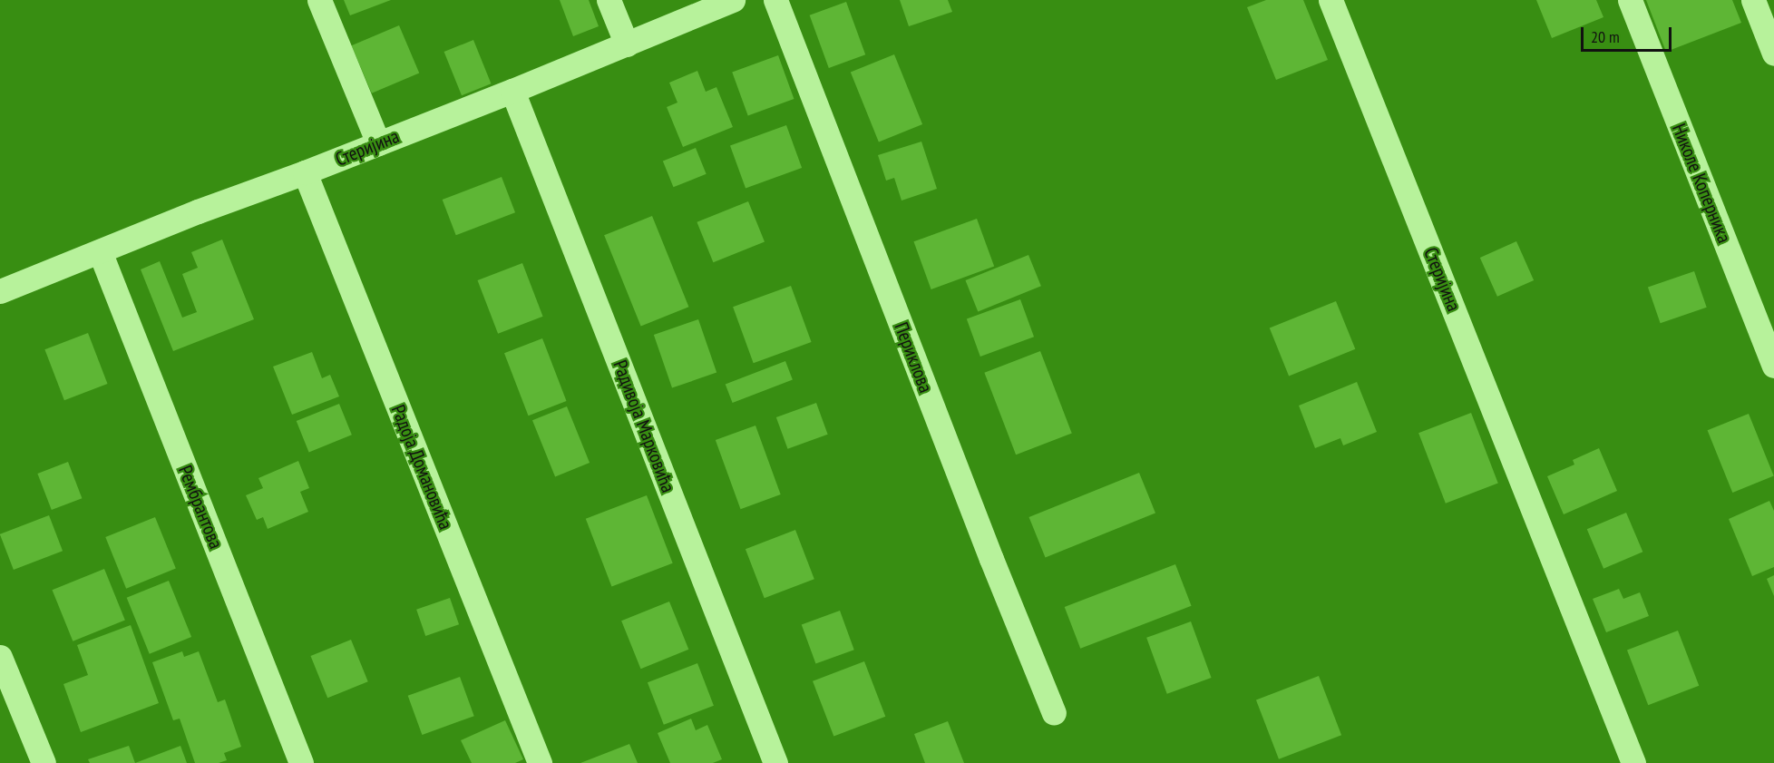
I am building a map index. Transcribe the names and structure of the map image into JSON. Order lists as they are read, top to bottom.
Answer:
{
  "streets": {
    "street": [
      "Стеријина",
      "Николе Коперника",
      "Периклова",
      "Радивоја Марковића",
      "Радоја Домановића",
      "Рембрантова"
    ]
  },
  "crossings": [
    ["Стеријина", "Радивоја Марковића"],
    ["Стеријина", "Радоја Домановића"],
    ["Стеријина", "Рембрантова"]
  ],
  "scale_bar": "20 m"
}
